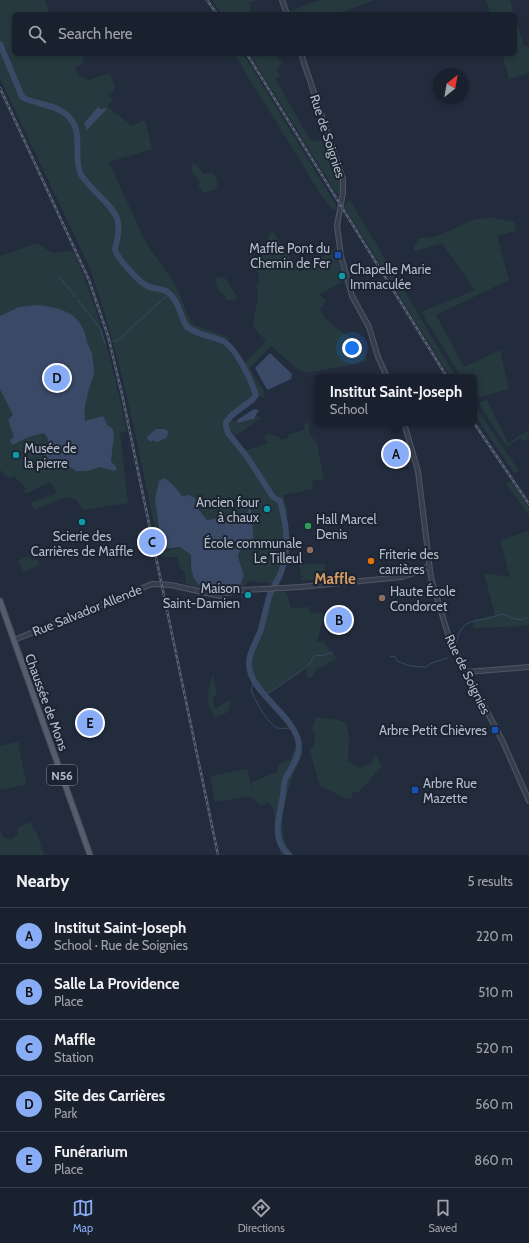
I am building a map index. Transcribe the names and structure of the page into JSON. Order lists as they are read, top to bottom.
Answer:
{
  "streets": {
    "main road": ["Chaussée de Mons", "N56"],
    "street": ["Rue de Soignies", "Rue Salvador Allende"]
  },
  "crossings": [
    ["Rue Salvador Allende", "Chaussée de Mons"]
  ],
  "districts": ["Maffle"],
  "places": {
    "transit": ["Maffle Pont du Chemin de Fer", "Arbre Petit Chièvres", "Arbre Rue Mazette"],
    "other": [
      "Chapelle Marie Immaculée",
      "Musée de la pierre",
      "Ancien four à chaux",
      "Scierie des Carrières de Maffle",
      "Hall Marcel Denis",
      "École communale Le Tilleul",
      "Friterie des carrières",
      "Maison Saint-Damien",
      "Haute École Condorcet"
    ]
  },
  "north": "top right",
  "page": {
    "search": "Search here",
    "pins": [
      "D",
      "A",
      "C",
      "B",
      "E"
    ],
    "popup": ["Institut Saint-Joseph", "School"],
    "heading": ["Nearby", "5 results"],
    "list": [
      {
        "mark": "A",
        "name": "Institut Saint-Joseph",
        "note": "School · Rue de Soignies",
        "value": "220 m"
      },
      {
        "mark": "B",
        "name": "Salle La Providence",
        "note": "Place",
        "value": "510 m"
      },
      {
        "mark": "C",
        "name": "Maffle",
        "note": "Station",
        "value": "520 m"
      },
      {
        "mark": "D",
        "name": "Site des Carrières",
        "note": "Park",
        "value": "560 m"
      },
      {
        "mark": "E",
        "name": "Funérarium",
        "note": "Place",
        "value": "860 m"
      }
    ],
    "nav": ["Map", "Directions", "Saved"]
  }
}
